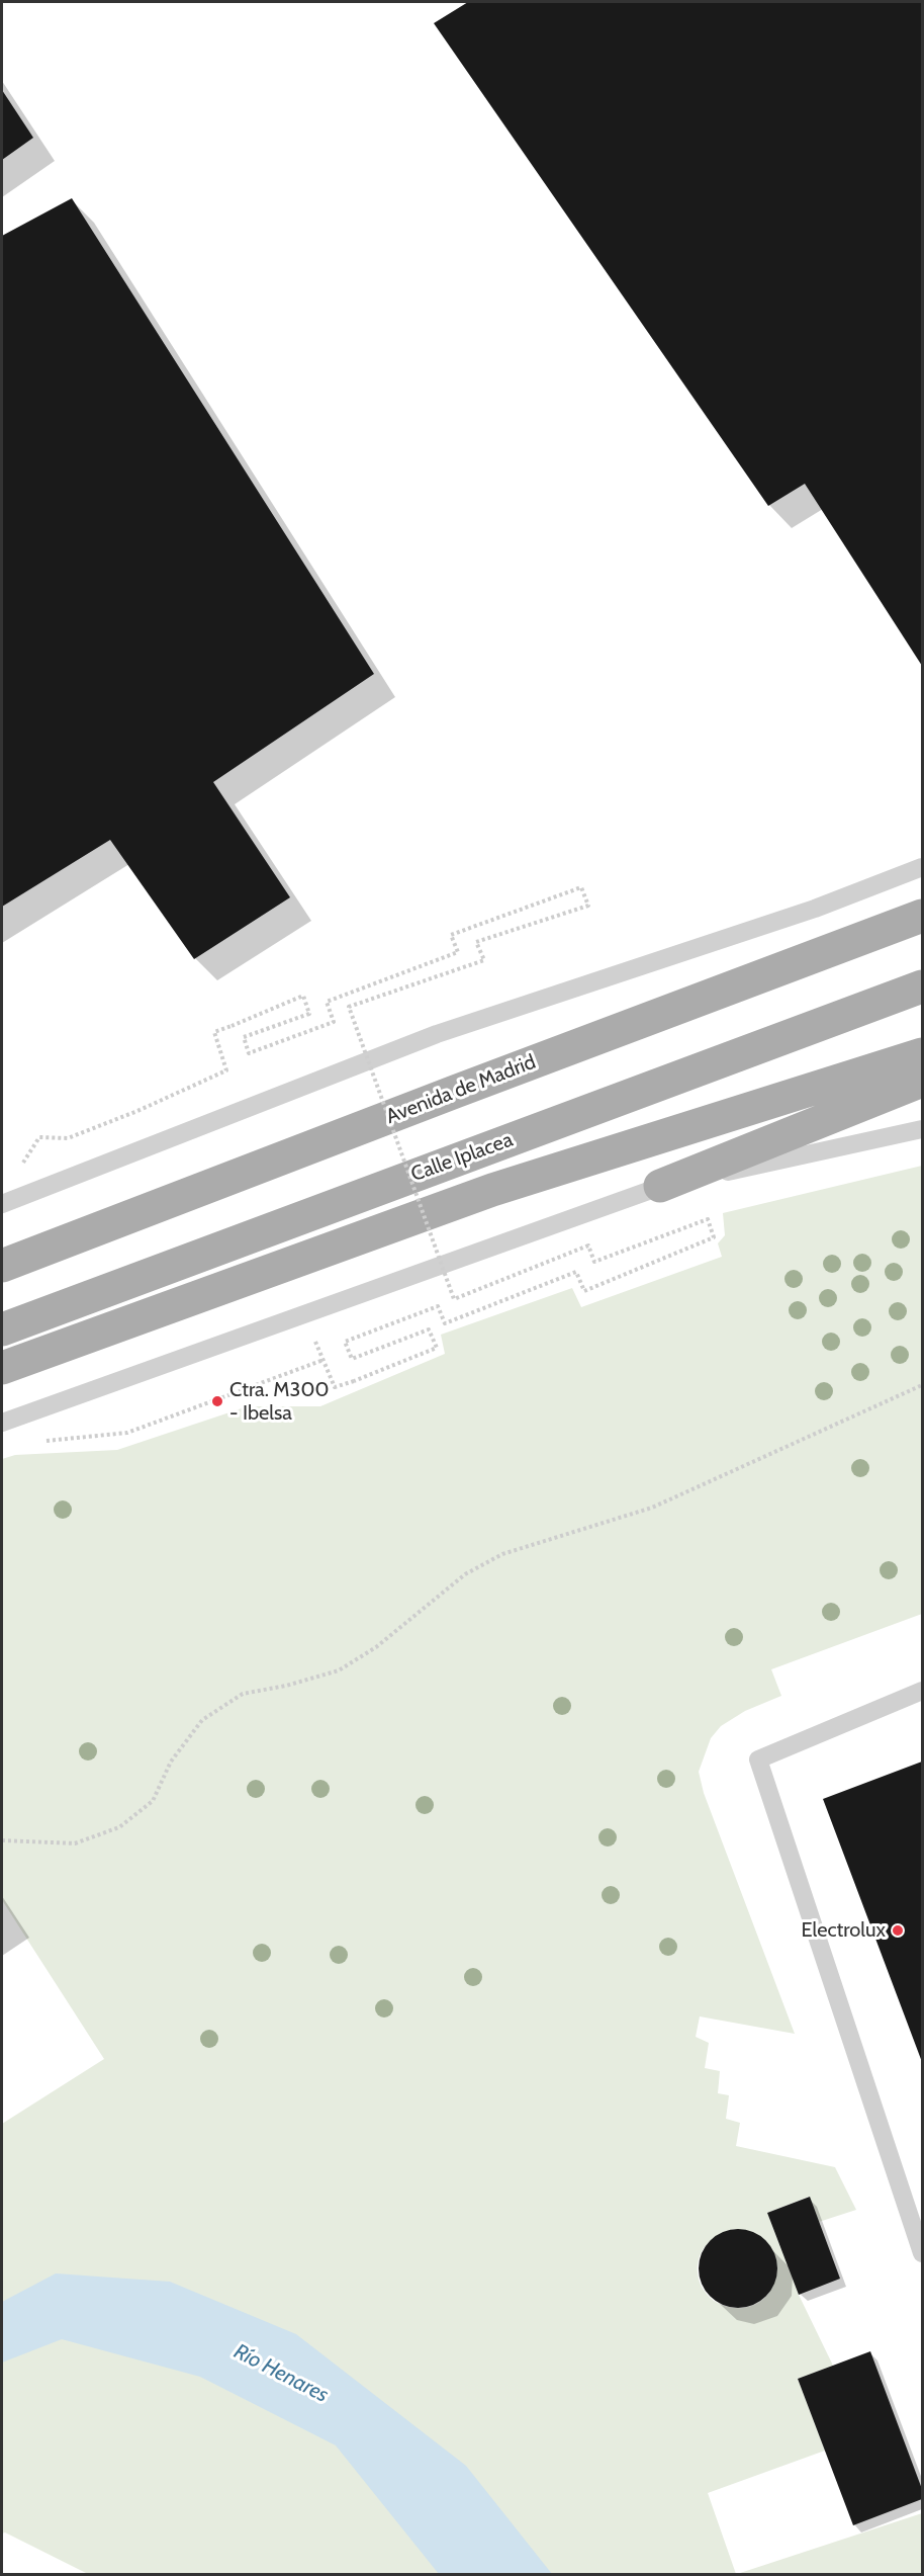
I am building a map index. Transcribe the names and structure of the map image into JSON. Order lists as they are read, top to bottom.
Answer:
{
  "streets": {
    "main road": ["Avenida de Madrid", "Calle Iplacea"]
  },
  "water": ["Río Henares"],
  "places": ["Ctra. M300 - Ibelsa", "Electrolux"]
}
